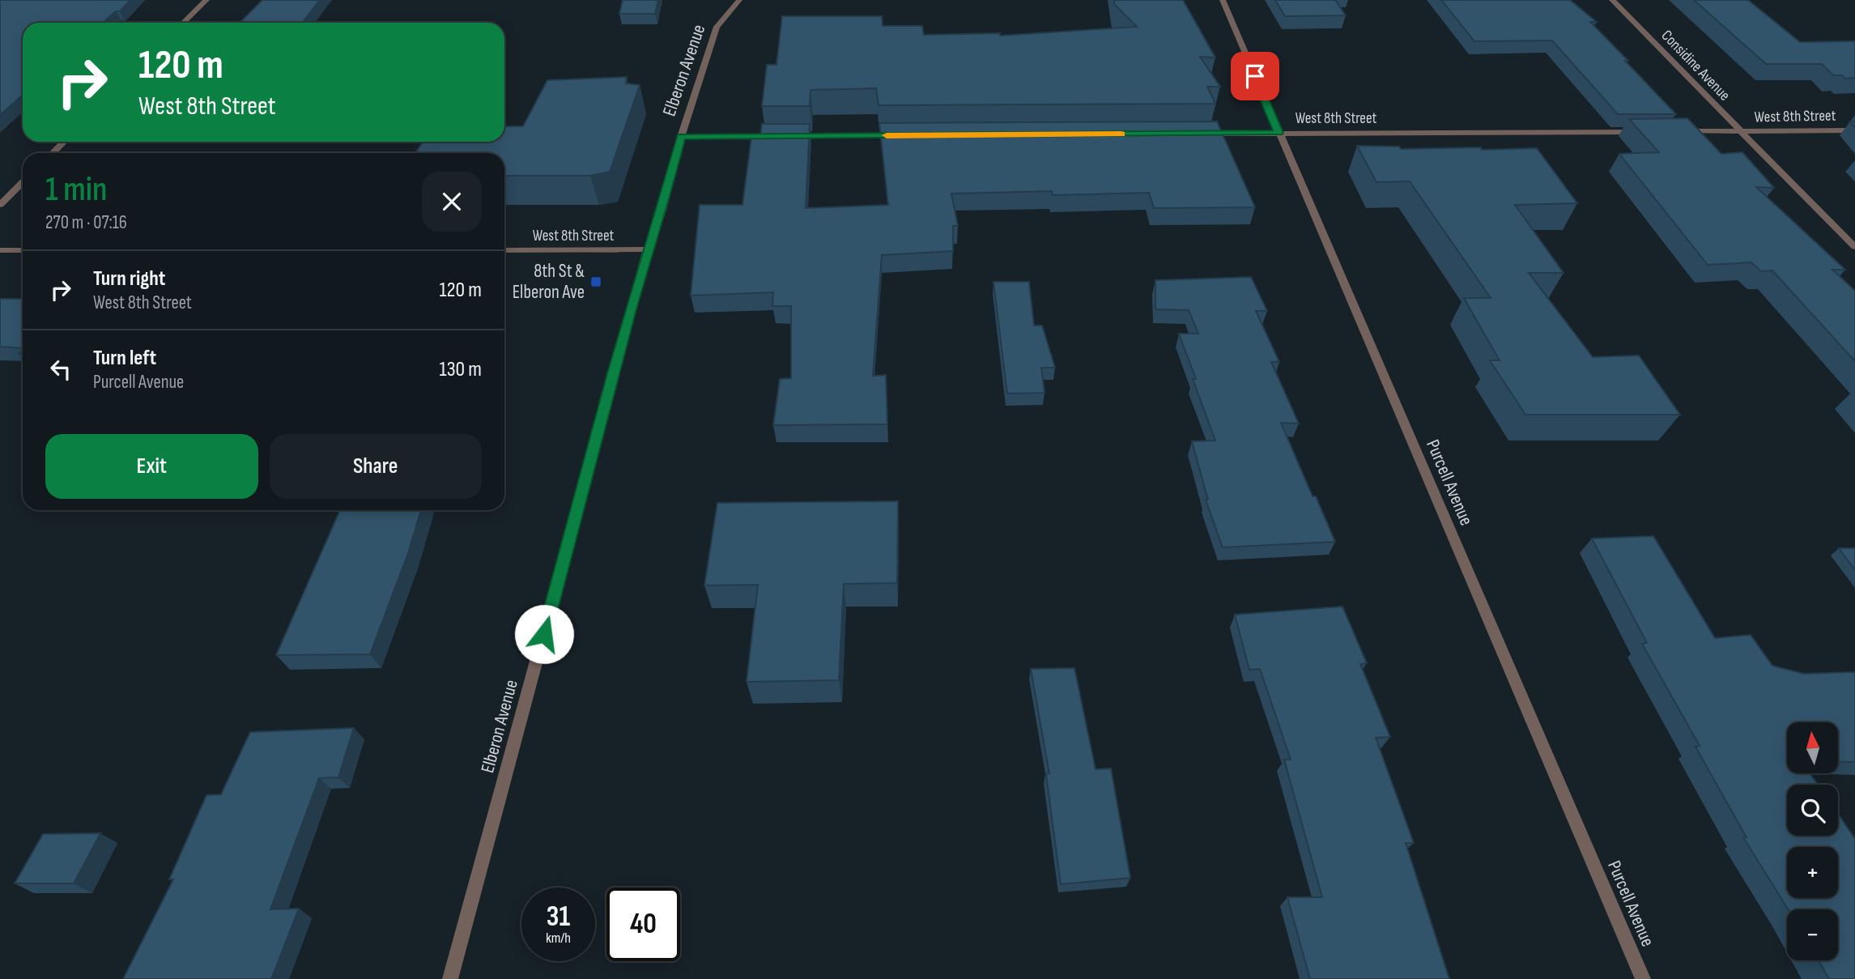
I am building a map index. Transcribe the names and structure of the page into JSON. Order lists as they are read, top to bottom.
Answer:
{
  "streets": {
    "street": [
      "Considine Avenue",
      "Elberon Avenue",
      "West 8th Street",
      "Purcell Avenue"
    ]
  },
  "crossings": [
    ["Considine Avenue", "West 8th Street"],
    ["Elberon Avenue", "West 8th Street"],
    ["West 8th Street", "Purcell Avenue"]
  ],
  "places": {
    "transit": ["8th St & Elberon Ave"]
  },
  "north": "top",
  "page": {
    "turn": ["120 m", "West 8th Street"],
    "heading": ["1 min", "270 m · 07:16"],
    "list": [
      {
        "name": "Turn right",
        "note": "West 8th Street",
        "value": "120 m"
      },
      {
        "name": "Turn left",
        "note": "Purcell Avenue",
        "value": "130 m"
      }
    ],
    "buttons": ["Exit", "Share"],
    "map_buttons": ["+", "−"],
    "speed": "31 km/h",
    "limit": "40"
  }
}
